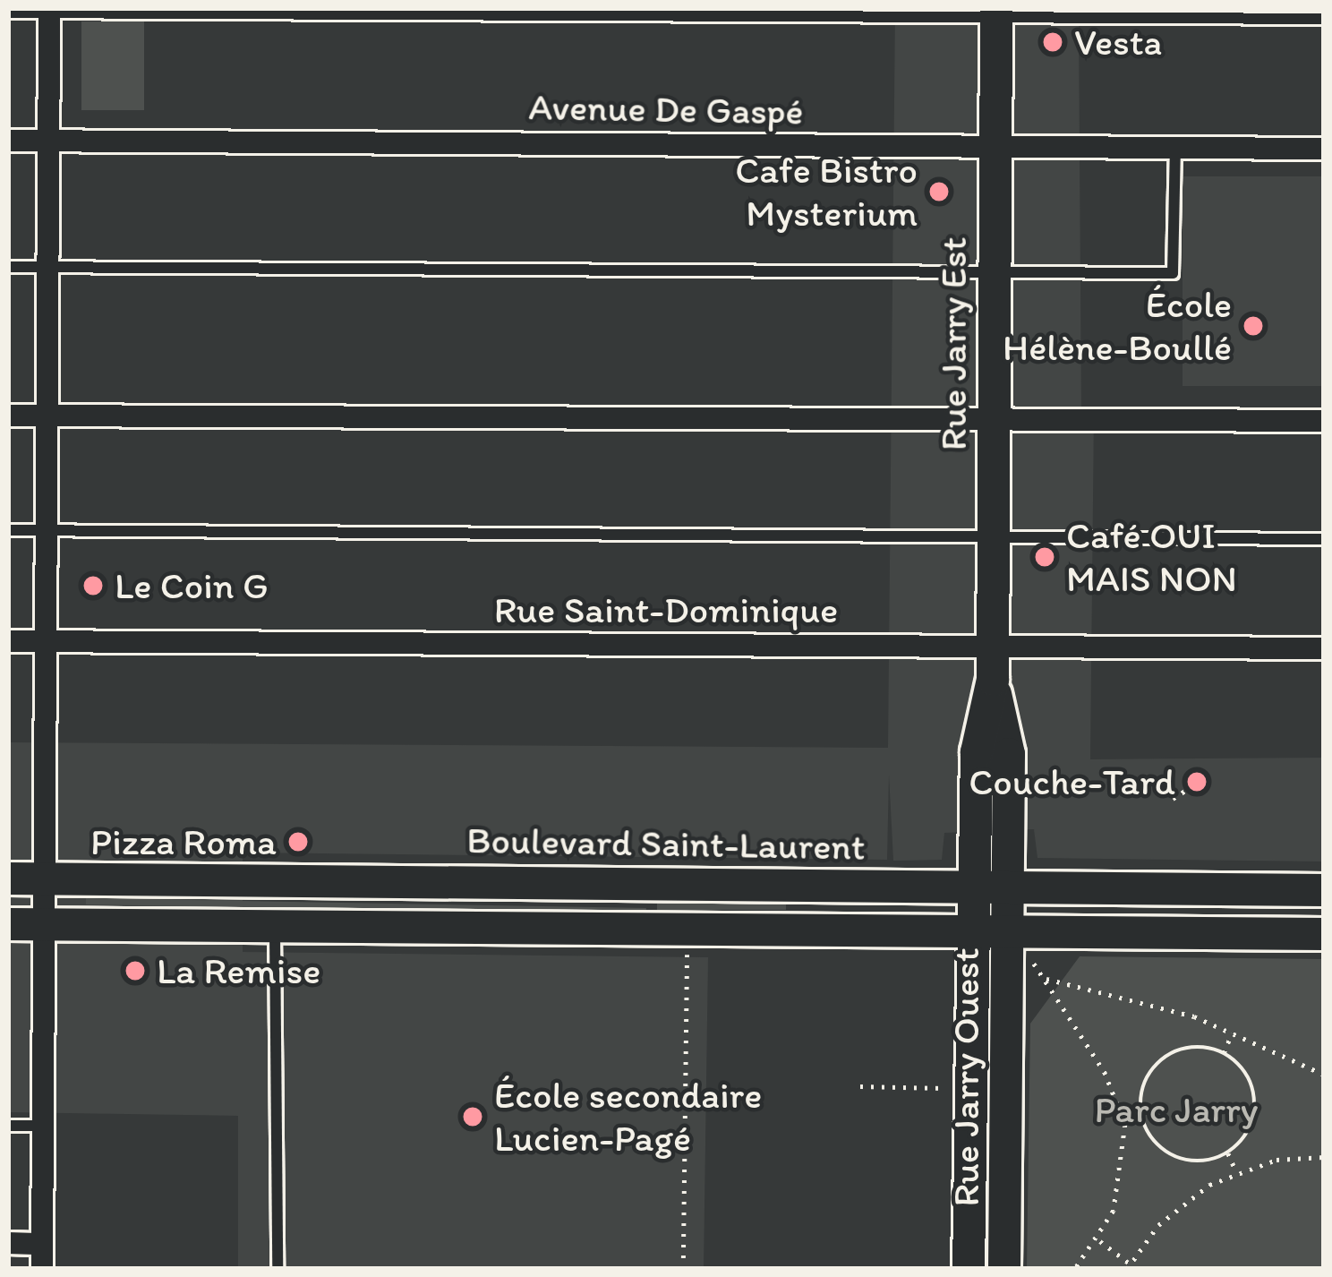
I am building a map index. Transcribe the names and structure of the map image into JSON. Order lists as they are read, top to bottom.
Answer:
{
  "streets": {
    "main road": ["Rue Jarry Est", "Boulevard Saint-Laurent", "Rue Jarry Ouest"],
    "street": ["Avenue De Gaspé", "Rue Saint-Dominique"]
  },
  "crossings": [
    ["Avenue De Gaspé", "Rue Jarry Est"],
    ["Rue Jarry Est", "Rue Saint-Dominique"],
    ["Rue Jarry Est", "Boulevard Saint-Laurent"],
    ["Rue Jarry Est", "Rue Jarry Ouest"],
    ["Boulevard Saint-Laurent", "Rue Jarry Ouest"]
  ],
  "parks": ["Parc Jarry"],
  "places": [
    "Vesta",
    "Cafe Bistro Mysterium",
    "École Hélène-Boullé",
    "Café OUI MAIS NON",
    "Le Coin G",
    "Couche-Tard",
    "Pizza Roma",
    "La Remise",
    "École secondaire Lucien-Pagé"
  ]
}
